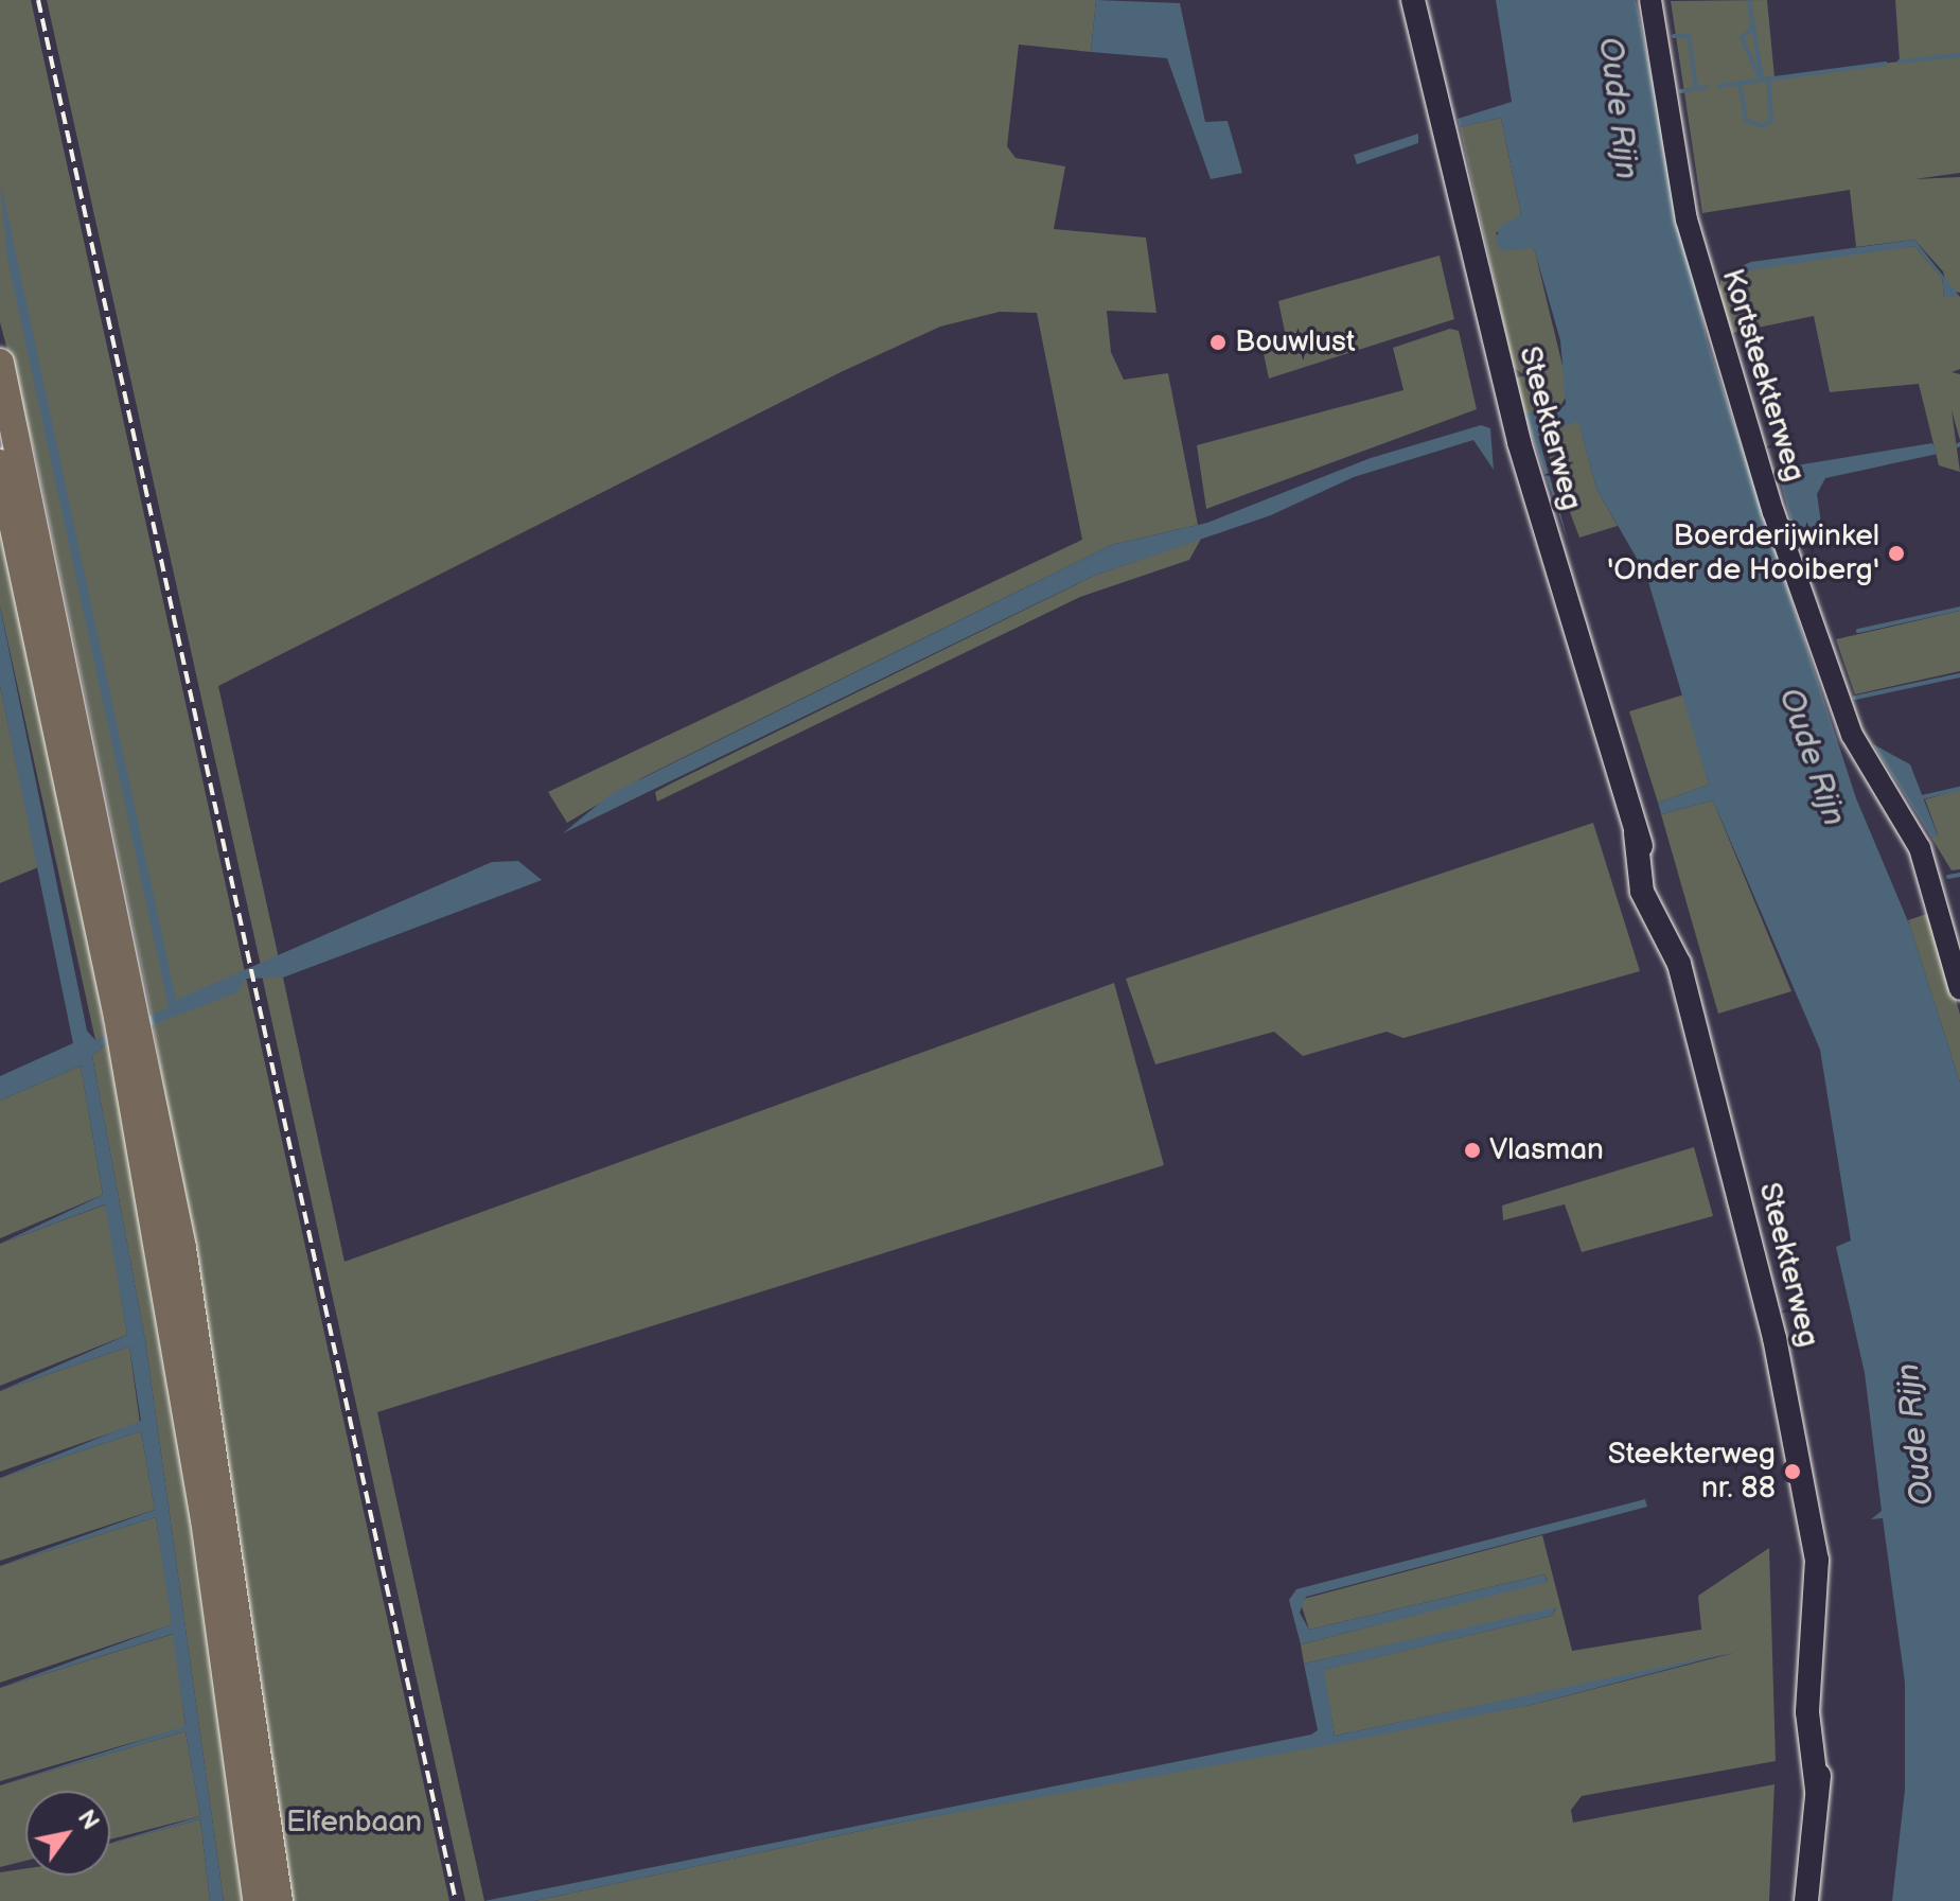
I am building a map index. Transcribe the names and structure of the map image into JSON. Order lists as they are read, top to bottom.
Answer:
{
  "streets": {
    "main road": ["Steekterweg"],
    "street": ["Kortsteekterweg"]
  },
  "water": ["Oude Rijn"],
  "parks": ["Elfenbaan"],
  "places": [
    "Bouwlust",
    "Boerderijwinkel 'Onder de Hooiberg'",
    "Vlasman",
    "Steekterweg nr. 88"
  ],
  "north": "top right"
}
